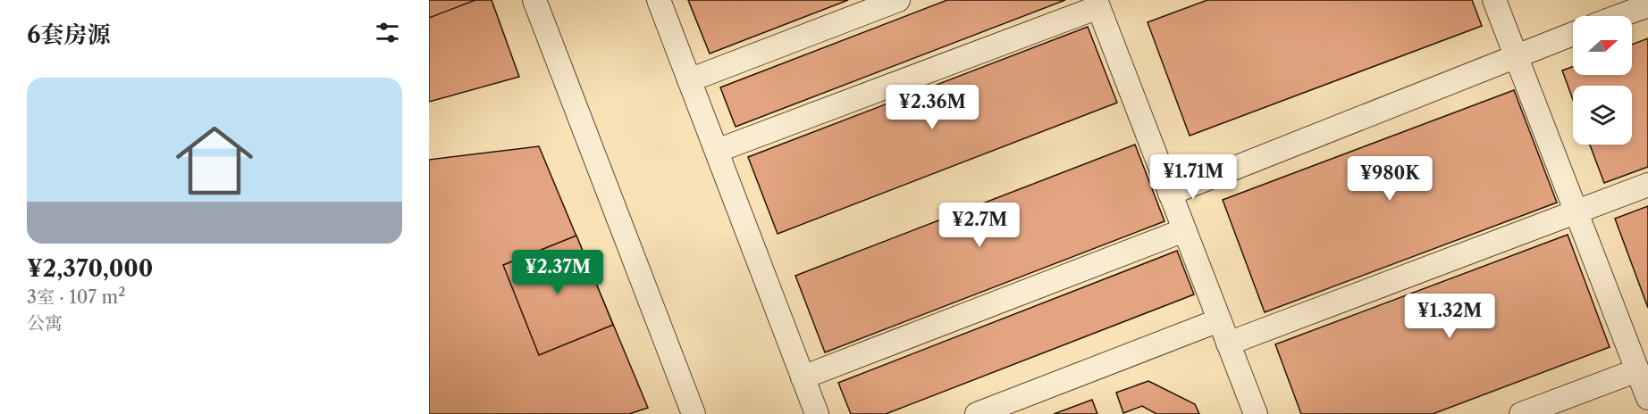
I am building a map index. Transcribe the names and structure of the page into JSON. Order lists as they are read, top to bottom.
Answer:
{
  "north": "right",
  "page": {
    "heading": "6套房源",
    "list": [
      {
        "name": "¥2,370,000",
        "note": "3室 · 107 m² · 公寓"
      }
    ],
    "price": [
      "¥2.36M",
      "¥1.71M",
      "¥980K",
      "¥2.7M",
      "¥2.37M",
      "¥1.32M"
    ]
  }
}
